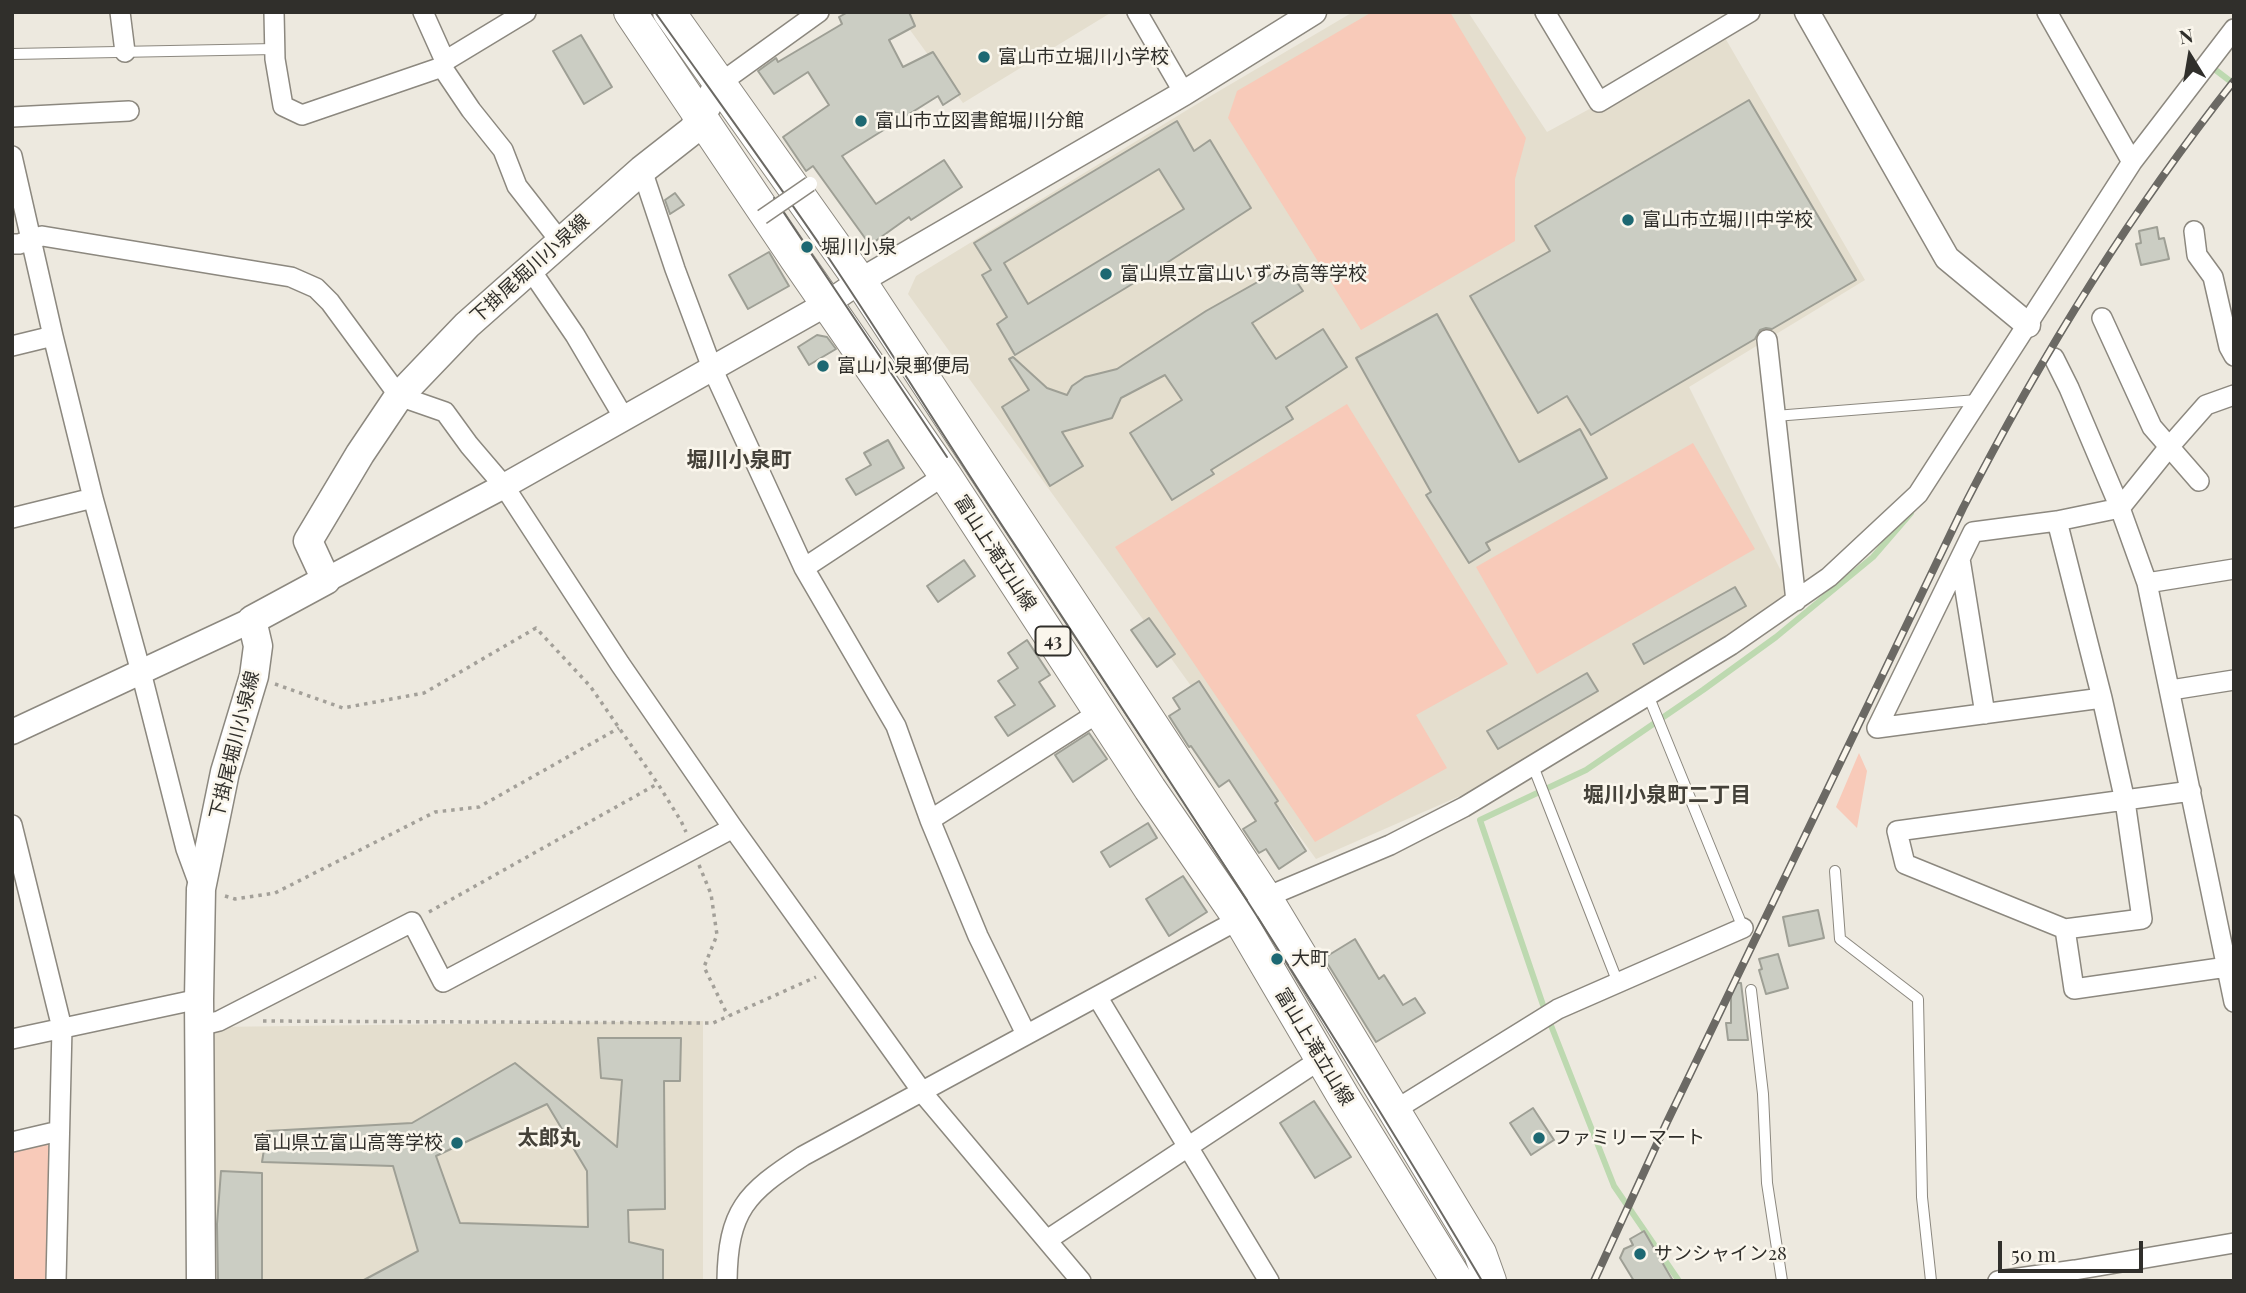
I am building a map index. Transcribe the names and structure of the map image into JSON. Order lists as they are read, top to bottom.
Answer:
{
  "streets": {
    "main road": ["下掛尾堀川小泉線", "富山上滝立山線", "43"]
  },
  "crossings": [
    ["下掛尾堀川小泉線", "富山上滝立山線"]
  ],
  "districts": ["堀川小泉町", "堀川小泉町二丁目", "太郎丸"],
  "places": [
    "富山市立堀川小学校",
    "富山市立図書館堀川分館",
    "富山市立堀川中学校",
    "堀川小泉",
    "富山県立富山いずみ高等学校",
    "富山小泉郵便局",
    "大町",
    "ファミリーマート",
    "富山県立富山高等学校",
    "サンシャイン28"
  ],
  "scale_bar": "50 m",
  "north": "top"
}
